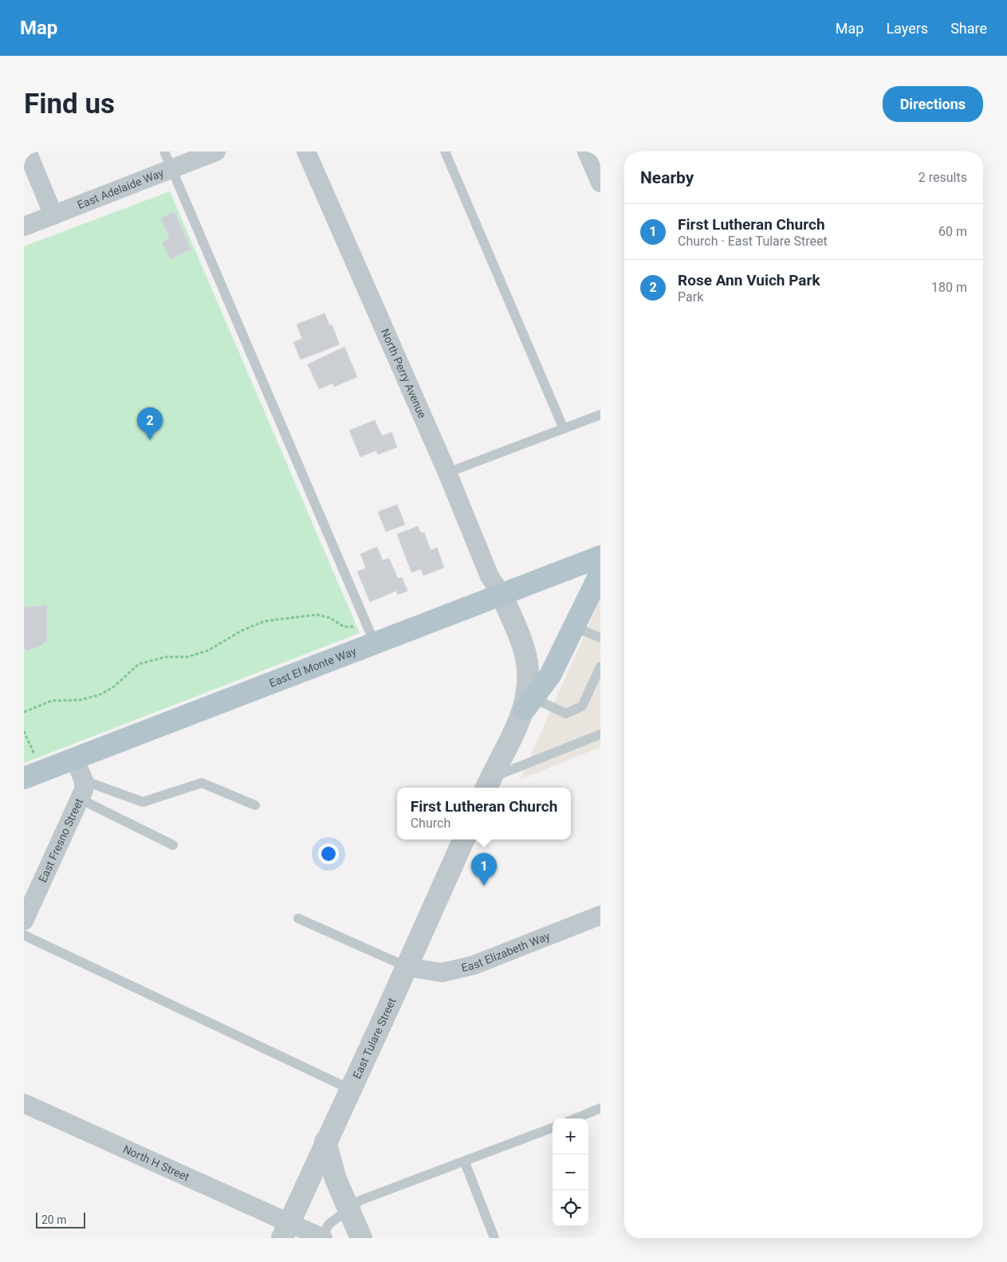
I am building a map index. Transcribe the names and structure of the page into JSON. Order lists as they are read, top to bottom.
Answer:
{
  "streets": {
    "main road": ["East El Monte Way"],
    "street": [
      "East Adelaide Way",
      "North Perry Avenue",
      "East Fresno Street",
      "East Elizabeth Way",
      "East Tulare Street",
      "North H Street"
    ]
  },
  "crossings": [
    ["North Perry Avenue", "East El Monte Way"],
    ["East Elizabeth Way", "East Tulare Street"],
    ["East Tulare Street", "North H Street"]
  ],
  "scale_bar": "20 m",
  "page": {
    "header": "Map",
    "nav": ["Map", "Layers", "Share"],
    "buttons": "Directions",
    "title": "Find us",
    "heading": ["Nearby", "2 results"],
    "list": [
      {
        "mark": "1",
        "name": "First Lutheran Church",
        "note": "Church · East Tulare Street",
        "value": "60 m"
      },
      {
        "mark": "2",
        "name": "Rose Ann Vuich Park",
        "note": "Park",
        "value": "180 m"
      }
    ],
    "pins": ["2", "1"],
    "popup": ["First Lutheran Church", "Church"],
    "map_buttons": ["+", "−"],
    "scale": "20 m"
  }
}
